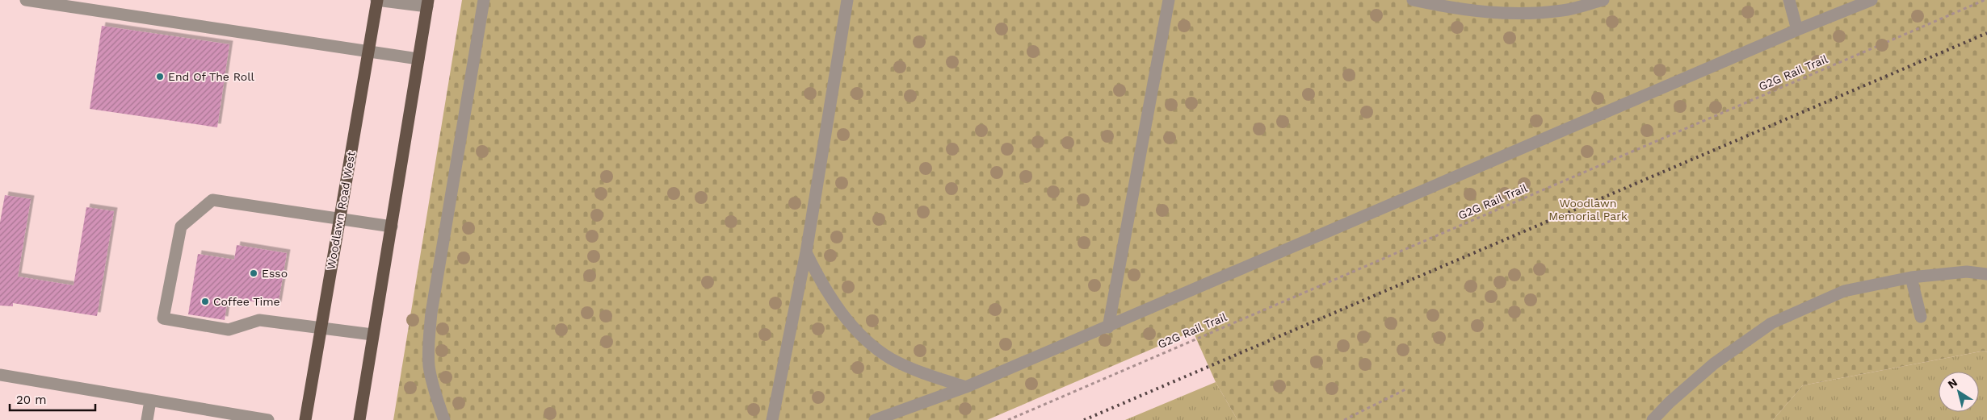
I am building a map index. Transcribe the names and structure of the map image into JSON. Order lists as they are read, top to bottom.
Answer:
{
  "streets": {
    "main road": ["Woodlawn Road West"],
    "path": ["G2G Rail Trail"]
  },
  "parks": ["Woodlawn Memorial Park"],
  "places": ["End Of The Roll", "Esso", "Coffee Time"],
  "scale_bar": "20 m",
  "north": "top left"
}
